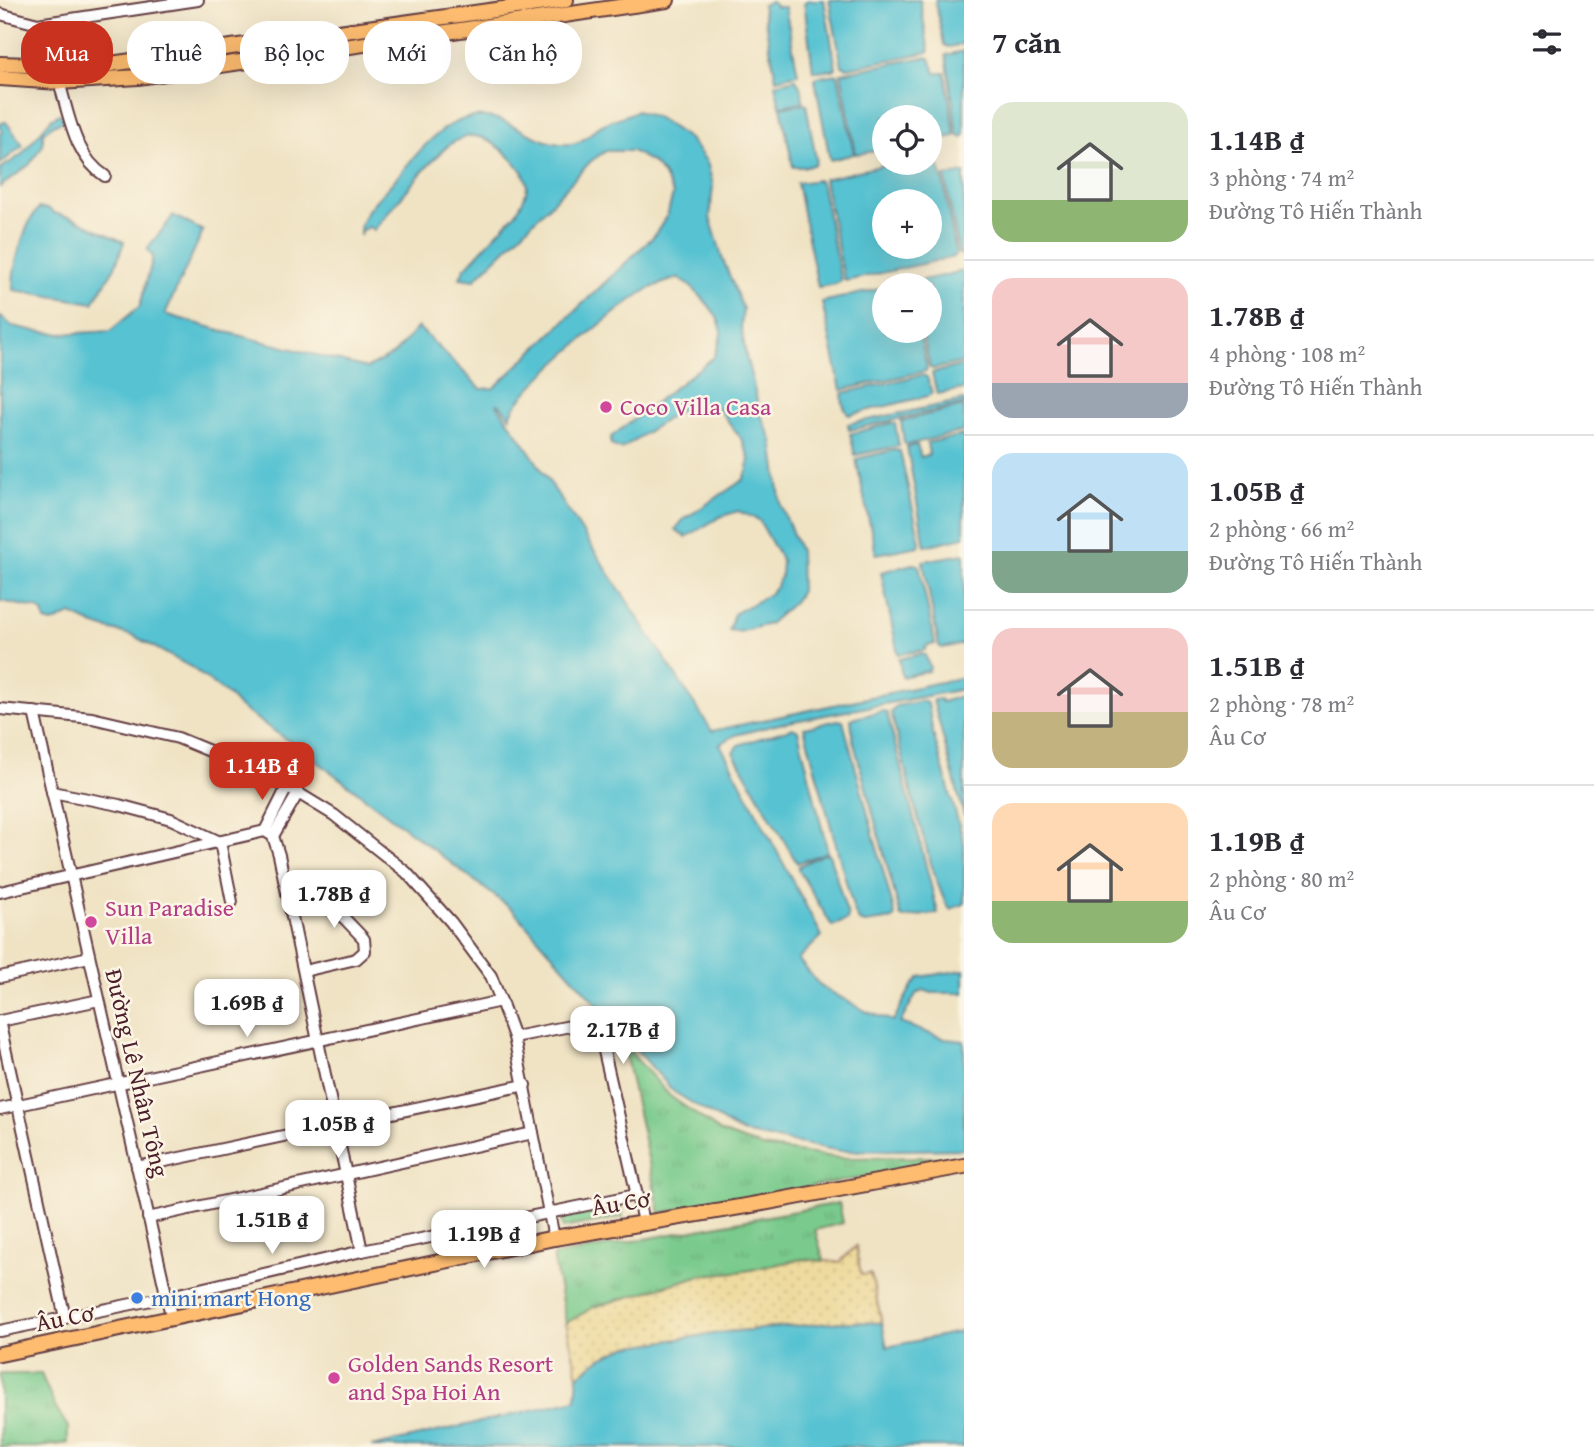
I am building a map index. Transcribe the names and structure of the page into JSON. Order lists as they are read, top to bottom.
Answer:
{
  "streets": {
    "main road": ["Âu Cơ"],
    "street": ["Đường Lê Nhân Tông"]
  },
  "crossings": [
    ["Đường Lê Nhân Tông", "Âu Cơ"]
  ],
  "places": [
    "Coco Villa Casa",
    "Sun Paradise Villa",
    "mini mart Hong",
    "Golden Sands Resort and Spa Hoi An"
  ],
  "page": {
    "heading": "7 căn",
    "chip": [
      "Mua",
      "Thuê",
      "Bộ lọc",
      "Mới",
      "Căn hộ"
    ],
    "list": [
      {
        "name": "1.14B ₫",
        "note": "3 phòng · 74 m² · Đường Tô Hiến Thành"
      },
      {
        "name": "1.78B ₫",
        "note": "4 phòng · 108 m² · Đường Tô Hiến Thành"
      },
      {
        "name": "1.05B ₫",
        "note": "2 phòng · 66 m² · Đường Tô Hiến Thành"
      },
      {
        "name": "1.51B ₫",
        "note": "2 phòng · 78 m² · Âu Cơ"
      },
      {
        "name": "1.19B ₫",
        "note": "2 phòng · 80 m² · Âu Cơ"
      }
    ],
    "map_buttons": ["+", "−"],
    "price": [
      "1.14B ₫",
      "1.78B ₫",
      "1.69B ₫",
      "2.17B ₫",
      "1.05B ₫",
      "1.51B ₫",
      "1.19B ₫"
    ]
  }
}
